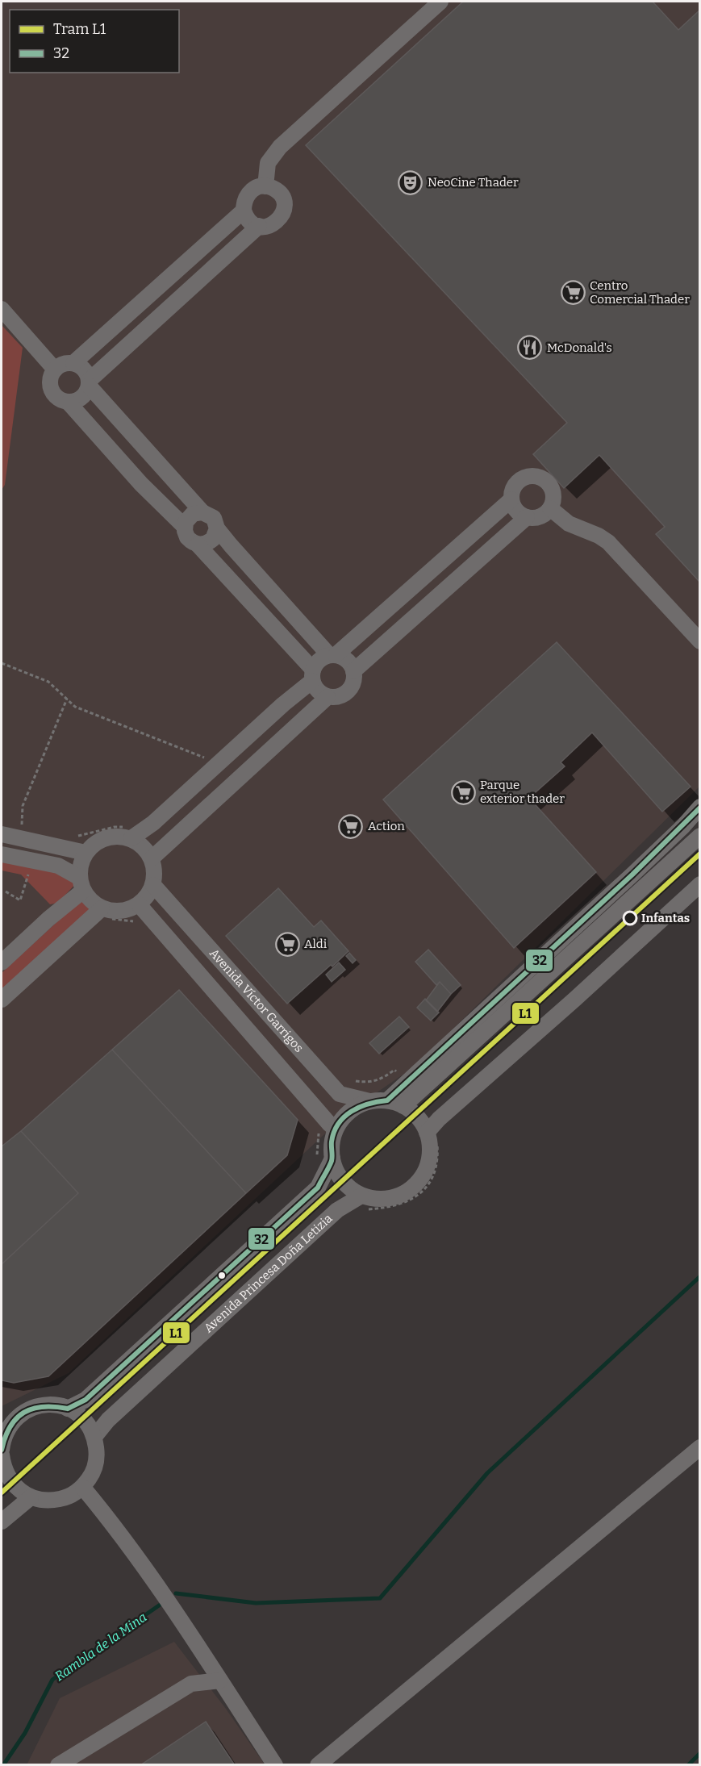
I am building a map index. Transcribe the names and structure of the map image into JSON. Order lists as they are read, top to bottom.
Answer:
{
  "streets": {
    "street": ["Avenida Víctor Garrigos", "Avenida Princesa Doña Letizia"]
  },
  "crossings": [
    ["Avenida Víctor Garrigos", "Avenida Princesa Doña Letizia"]
  ],
  "water": ["Rambla de la Mina"],
  "places": {
    "theatre": ["NeoCine Thader"],
    "supermarket": [
      "Centro Comercial Thader",
      "Parque exterior thader",
      "Action",
      "Aldi"
    ],
    "restaurant": ["McDonald's"],
    "other": ["Infantas"]
  },
  "lines": ["transit line 32", "tram line L1"],
  "legend": ["Tram L1", "32"]
}
